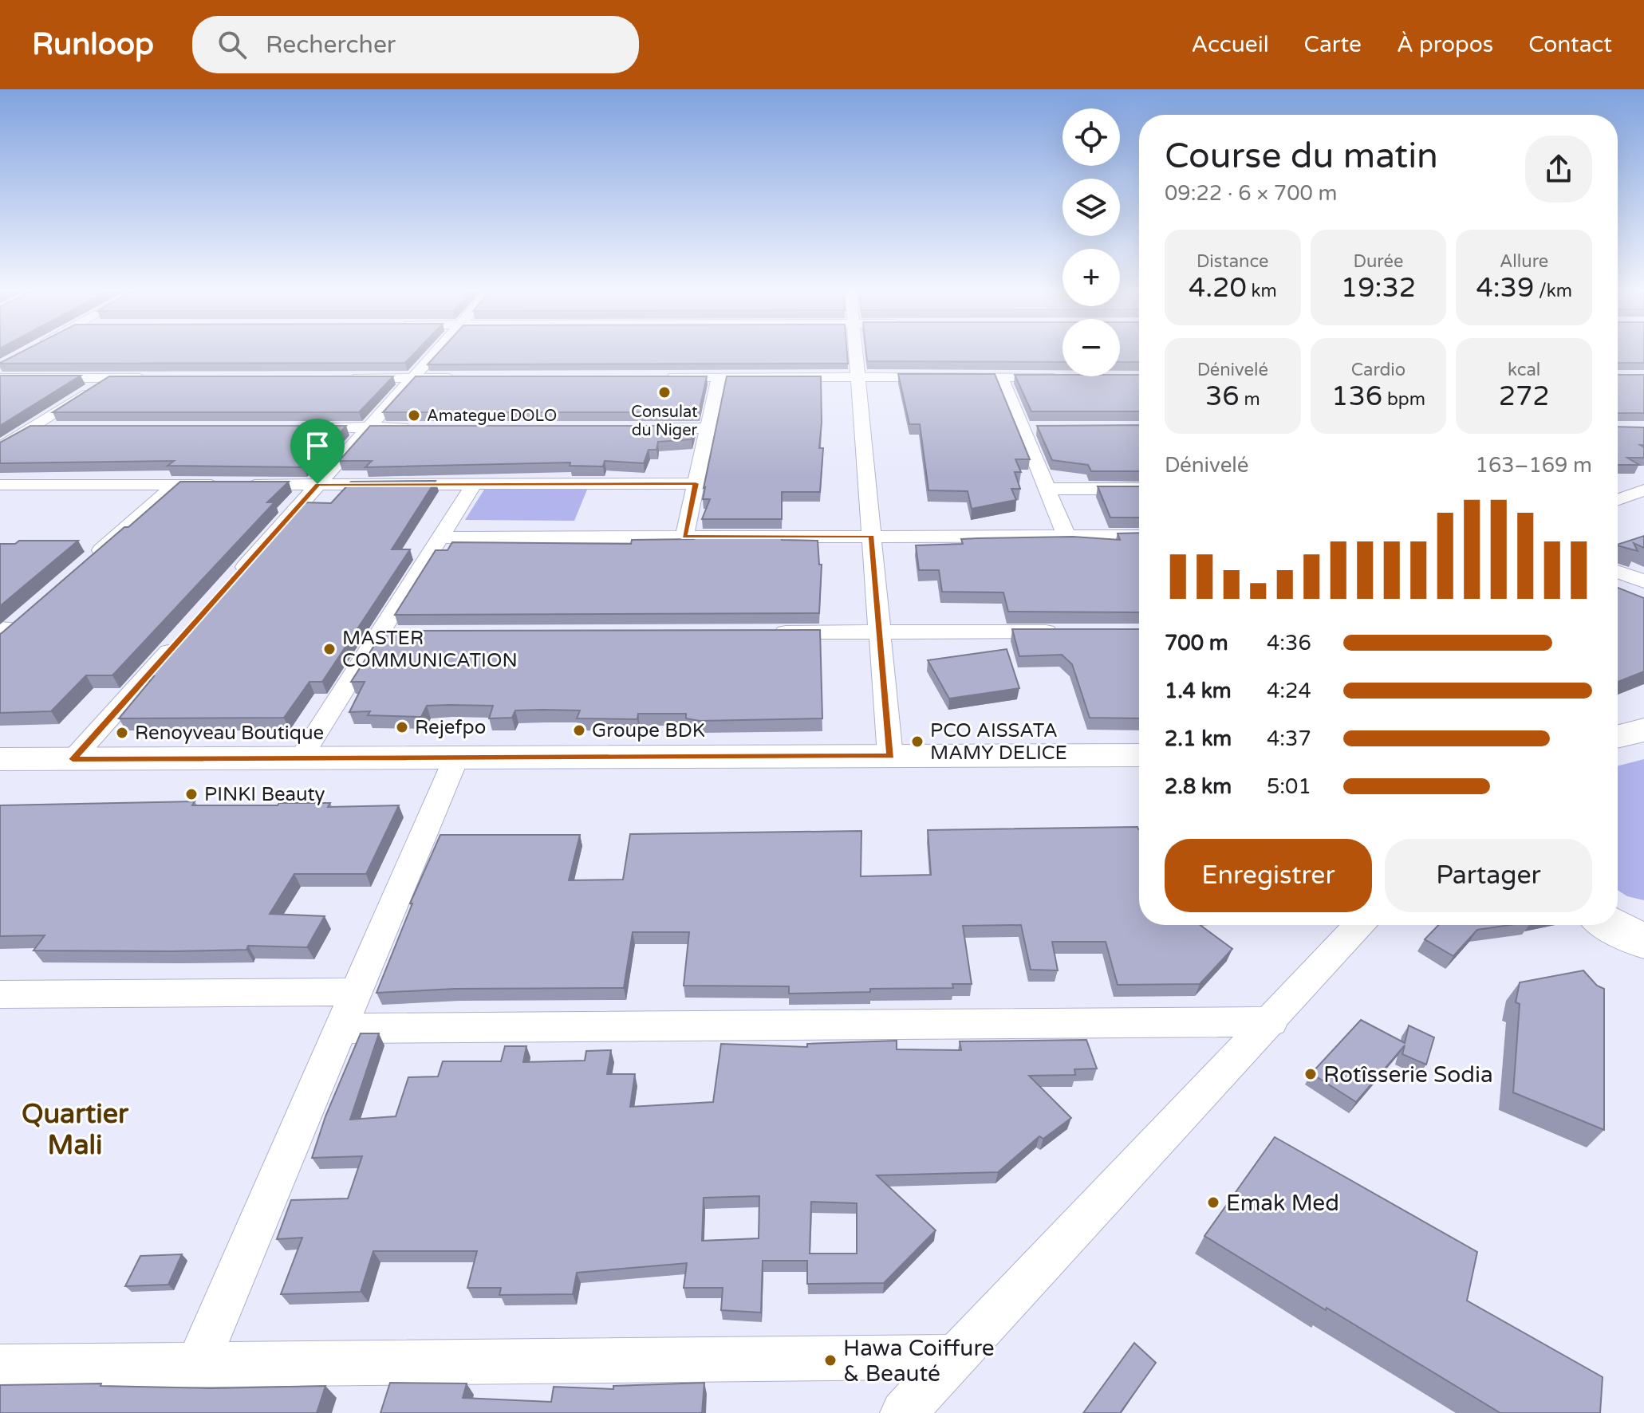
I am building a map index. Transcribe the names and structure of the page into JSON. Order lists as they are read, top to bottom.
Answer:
{
  "districts": ["Quartier Mali"],
  "places": [
    "Consulat du Niger",
    "Amategue DOLO",
    "MASTER COMMUNICATION",
    "Rejefpo",
    "Groupe BDK",
    "Renoyveau Boutique",
    "PCO AISSATA MAMY DELICE",
    "PINKI Beauty",
    "Rotîsserie Sodia",
    "Emak Med",
    "Hawa Coiffure & Beauté"
  ],
  "page": {
    "header": "Runloop",
    "search": "Rechercher",
    "nav": [
      "Accueil",
      "Carte",
      "À propos",
      "Contact"
    ],
    "map_buttons": ["+", "−"],
    "heading": ["Course du matin", "09:22 · 6 × 700 m"],
    "stats": [
      ["Distance", "4.20 km"],
      ["Durée", "19:32"],
      ["Allure", "4:39 /km"],
      ["Dénivelé", "36 m"],
      ["Cardio", "136 bpm"],
      ["kcal", "272"]
    ],
    "chart": ["Dénivelé", "163–169 m"],
    "list": [
      {
        "name": "700 m",
        "note": "4:36"
      },
      {
        "name": "1.4 km",
        "note": "4:24"
      },
      {
        "name": "2.1 km",
        "note": "4:37"
      },
      {
        "name": "2.8 km",
        "note": "5:01"
      }
    ],
    "buttons": ["Enregistrer", "Partager"]
  }
}
